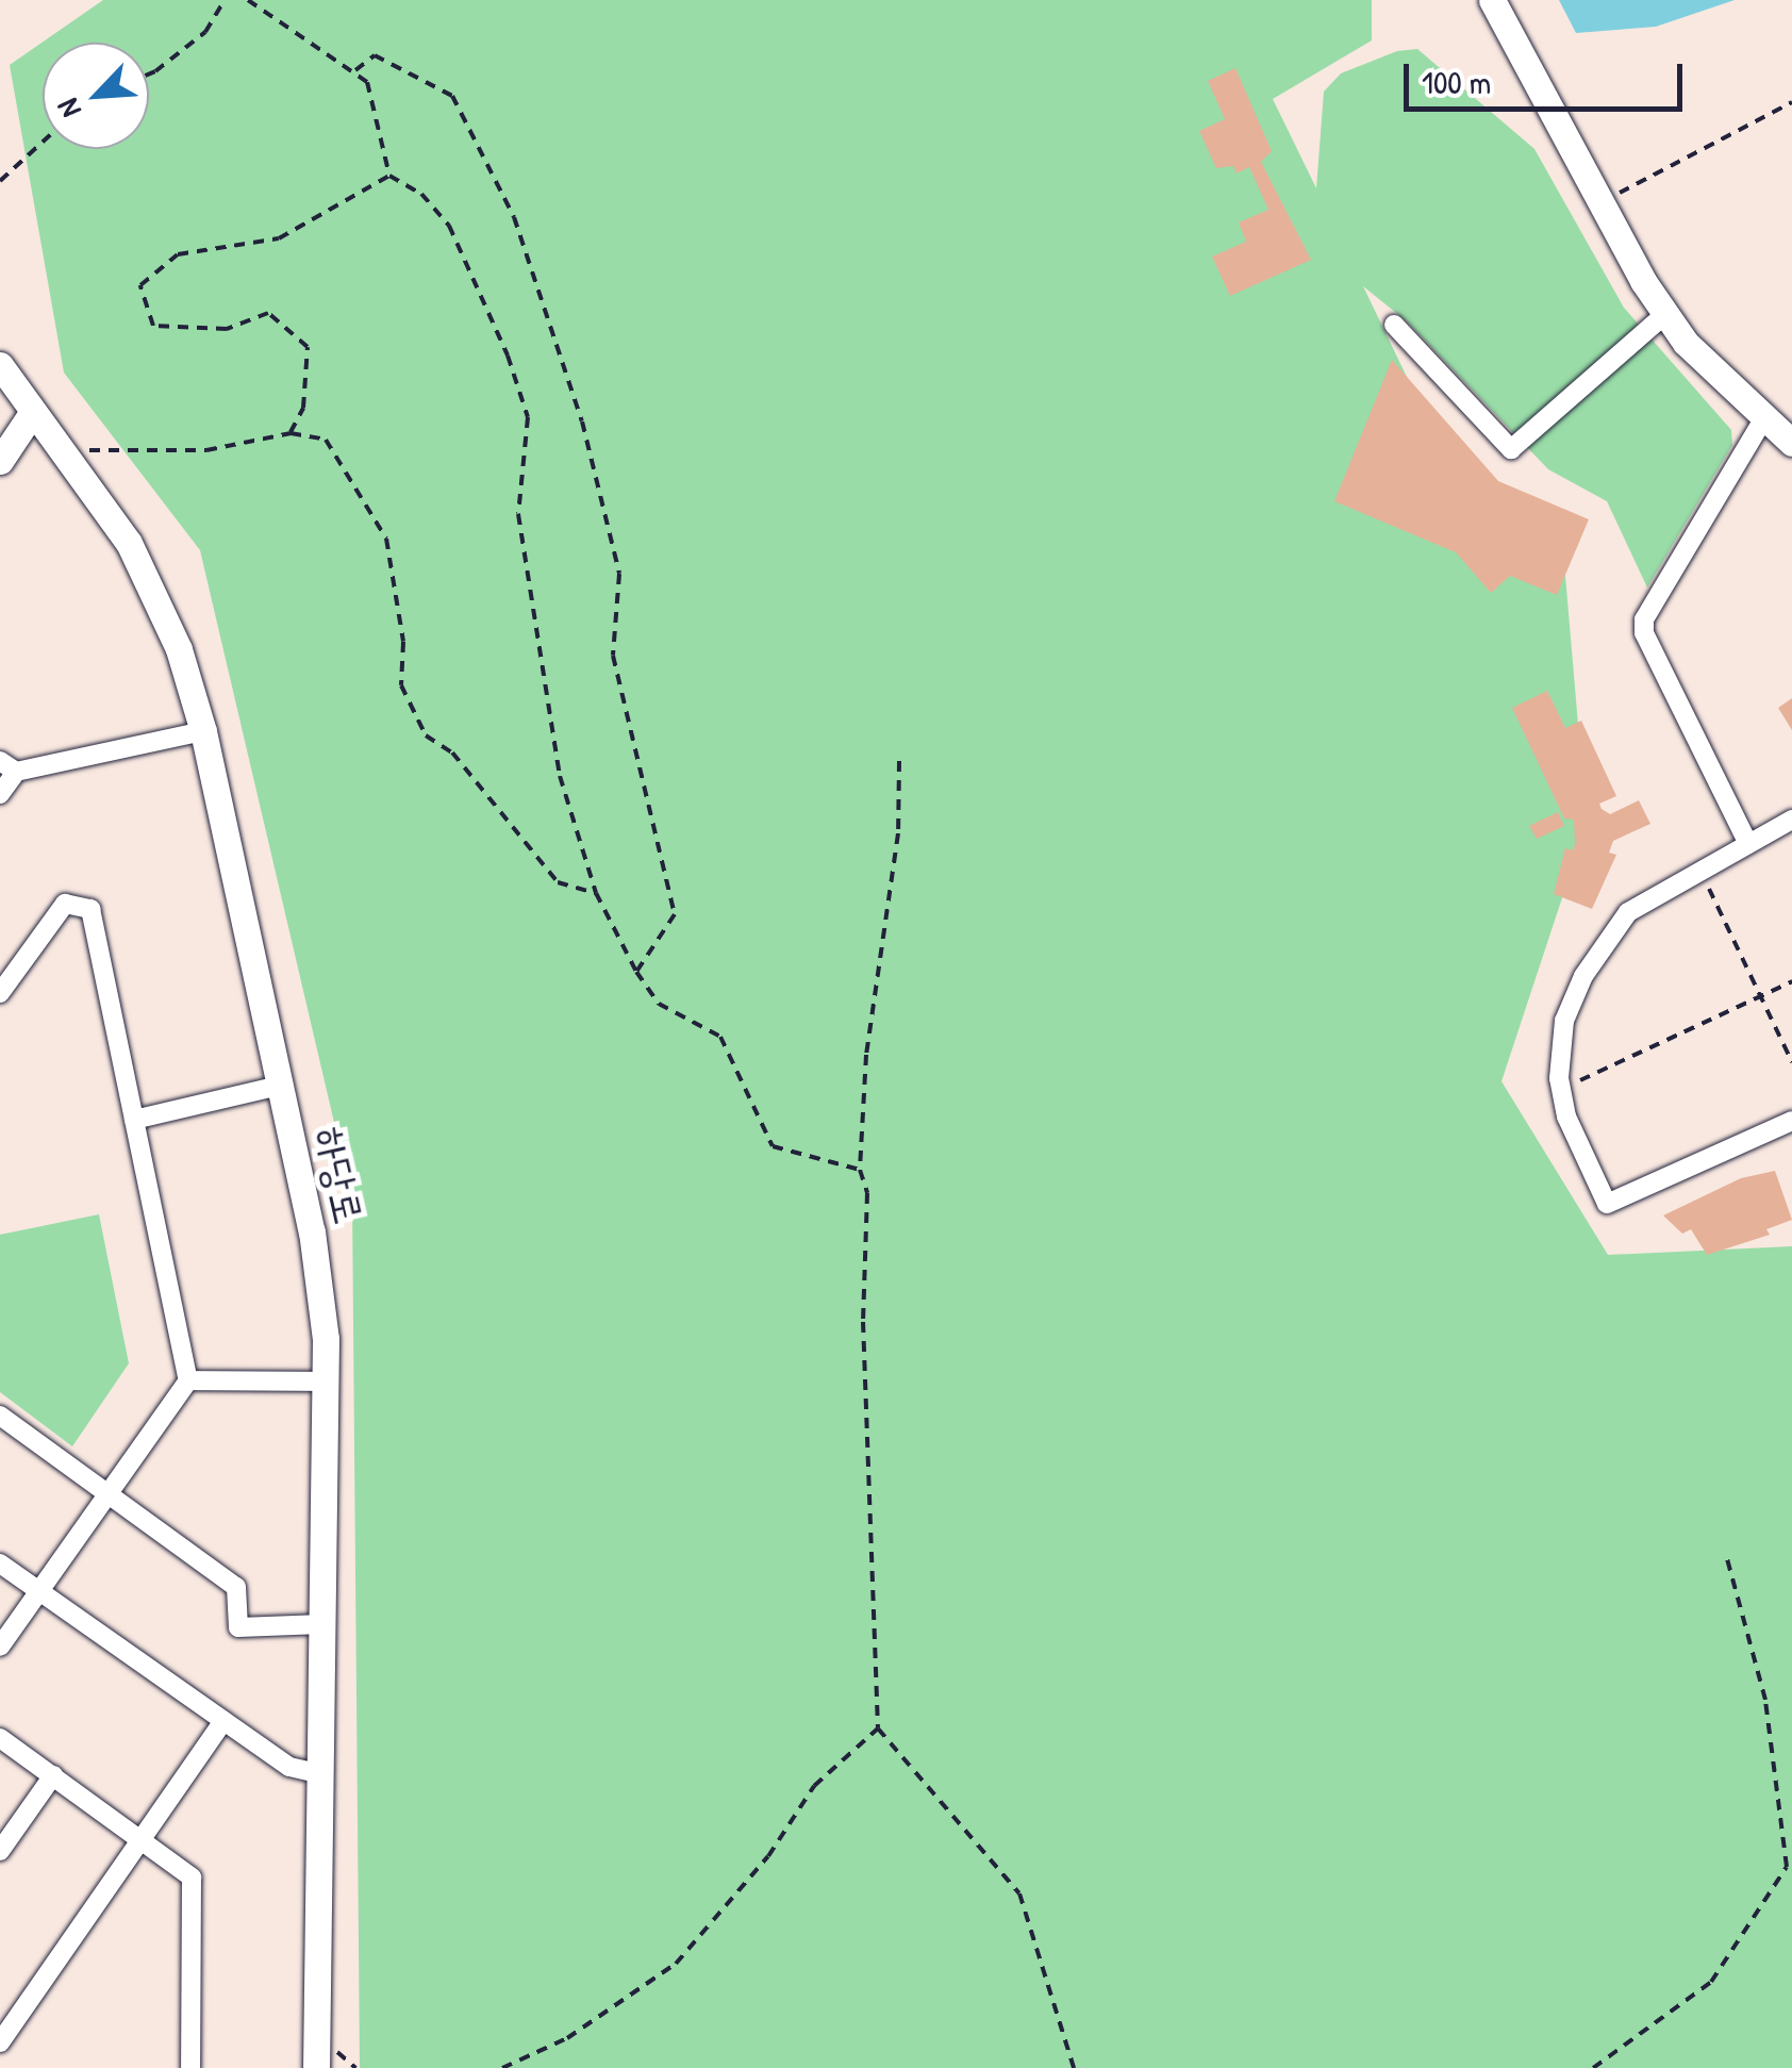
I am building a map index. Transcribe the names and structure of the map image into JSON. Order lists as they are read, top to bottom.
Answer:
{
  "streets": {
    "street": ["하당로"]
  },
  "scale_bar": "100 m",
  "north": "bottom left"
}
